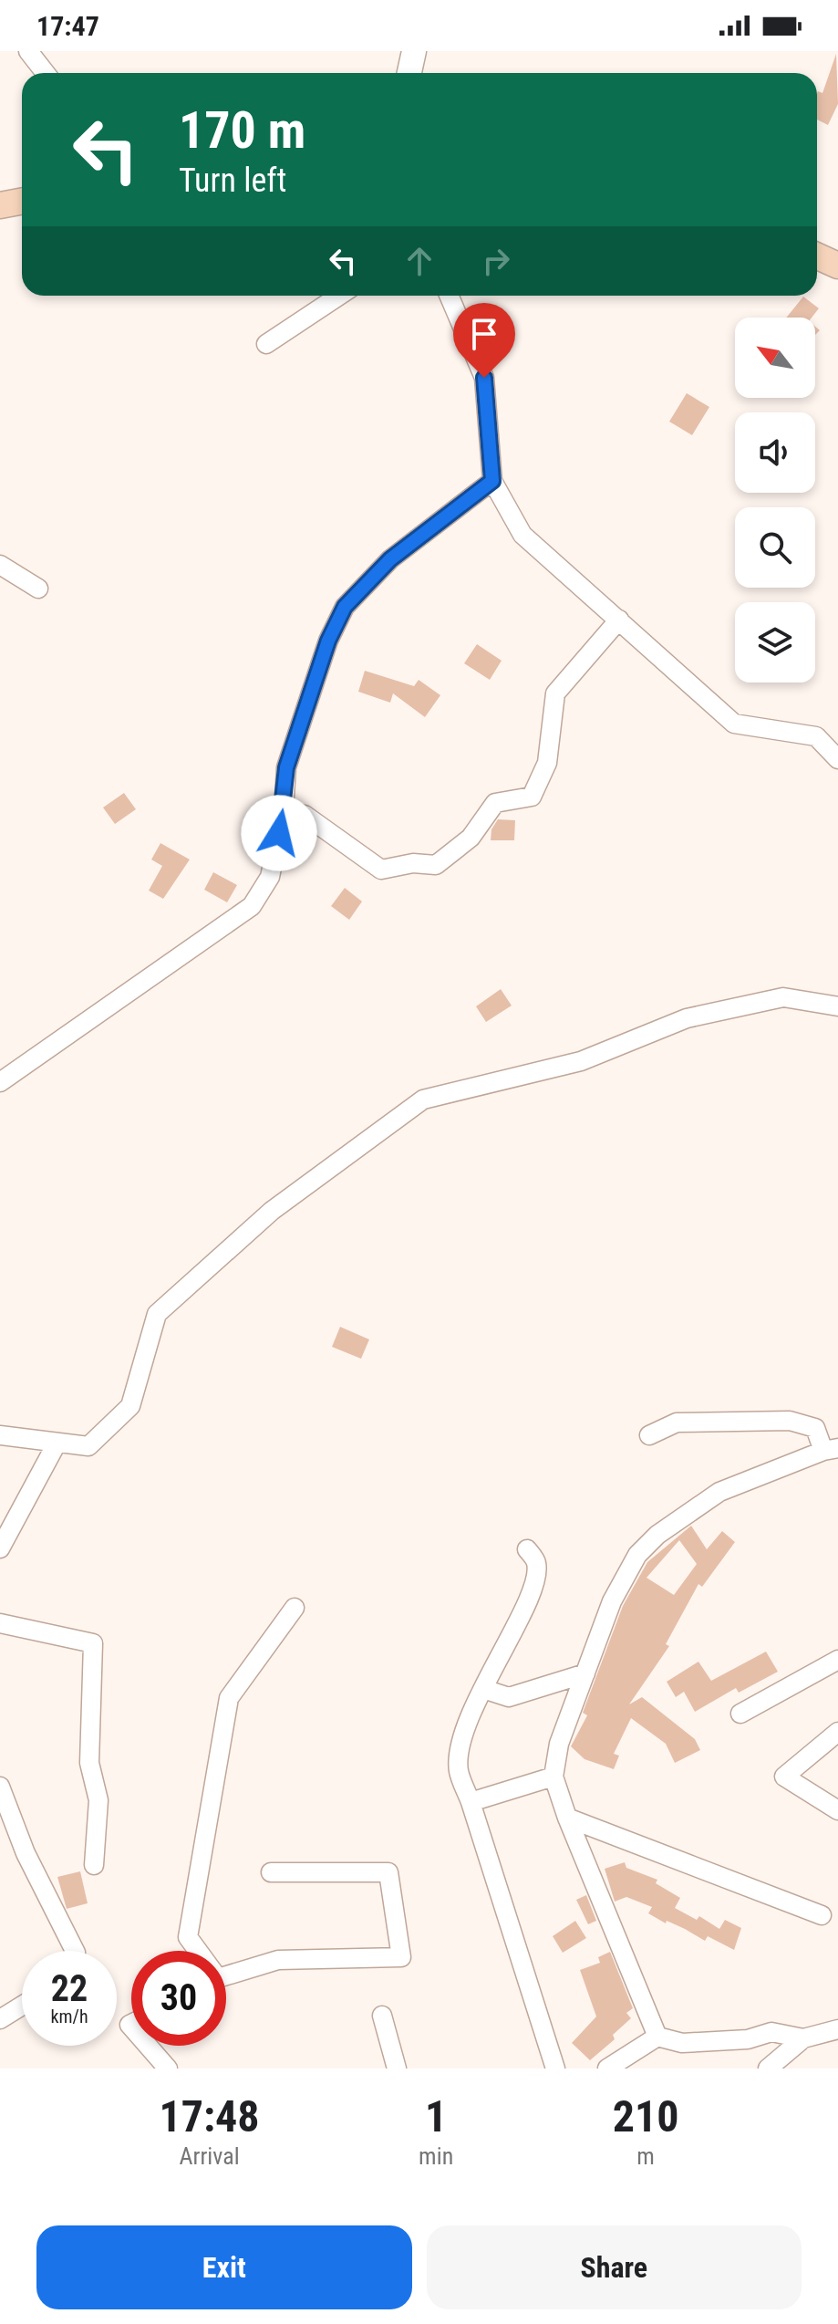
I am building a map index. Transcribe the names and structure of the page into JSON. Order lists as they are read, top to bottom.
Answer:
{
  "north": "top left",
  "page": {
    "status": "17:47",
    "turn": ["170 m", "Turn left"],
    "speed": "22 km/h",
    "limit": "30",
    "eta": [
      "17:48",
      "Arrival",
      "1",
      "min",
      "210",
      "m"
    ],
    "buttons": ["Exit", "Share"]
  }
}
